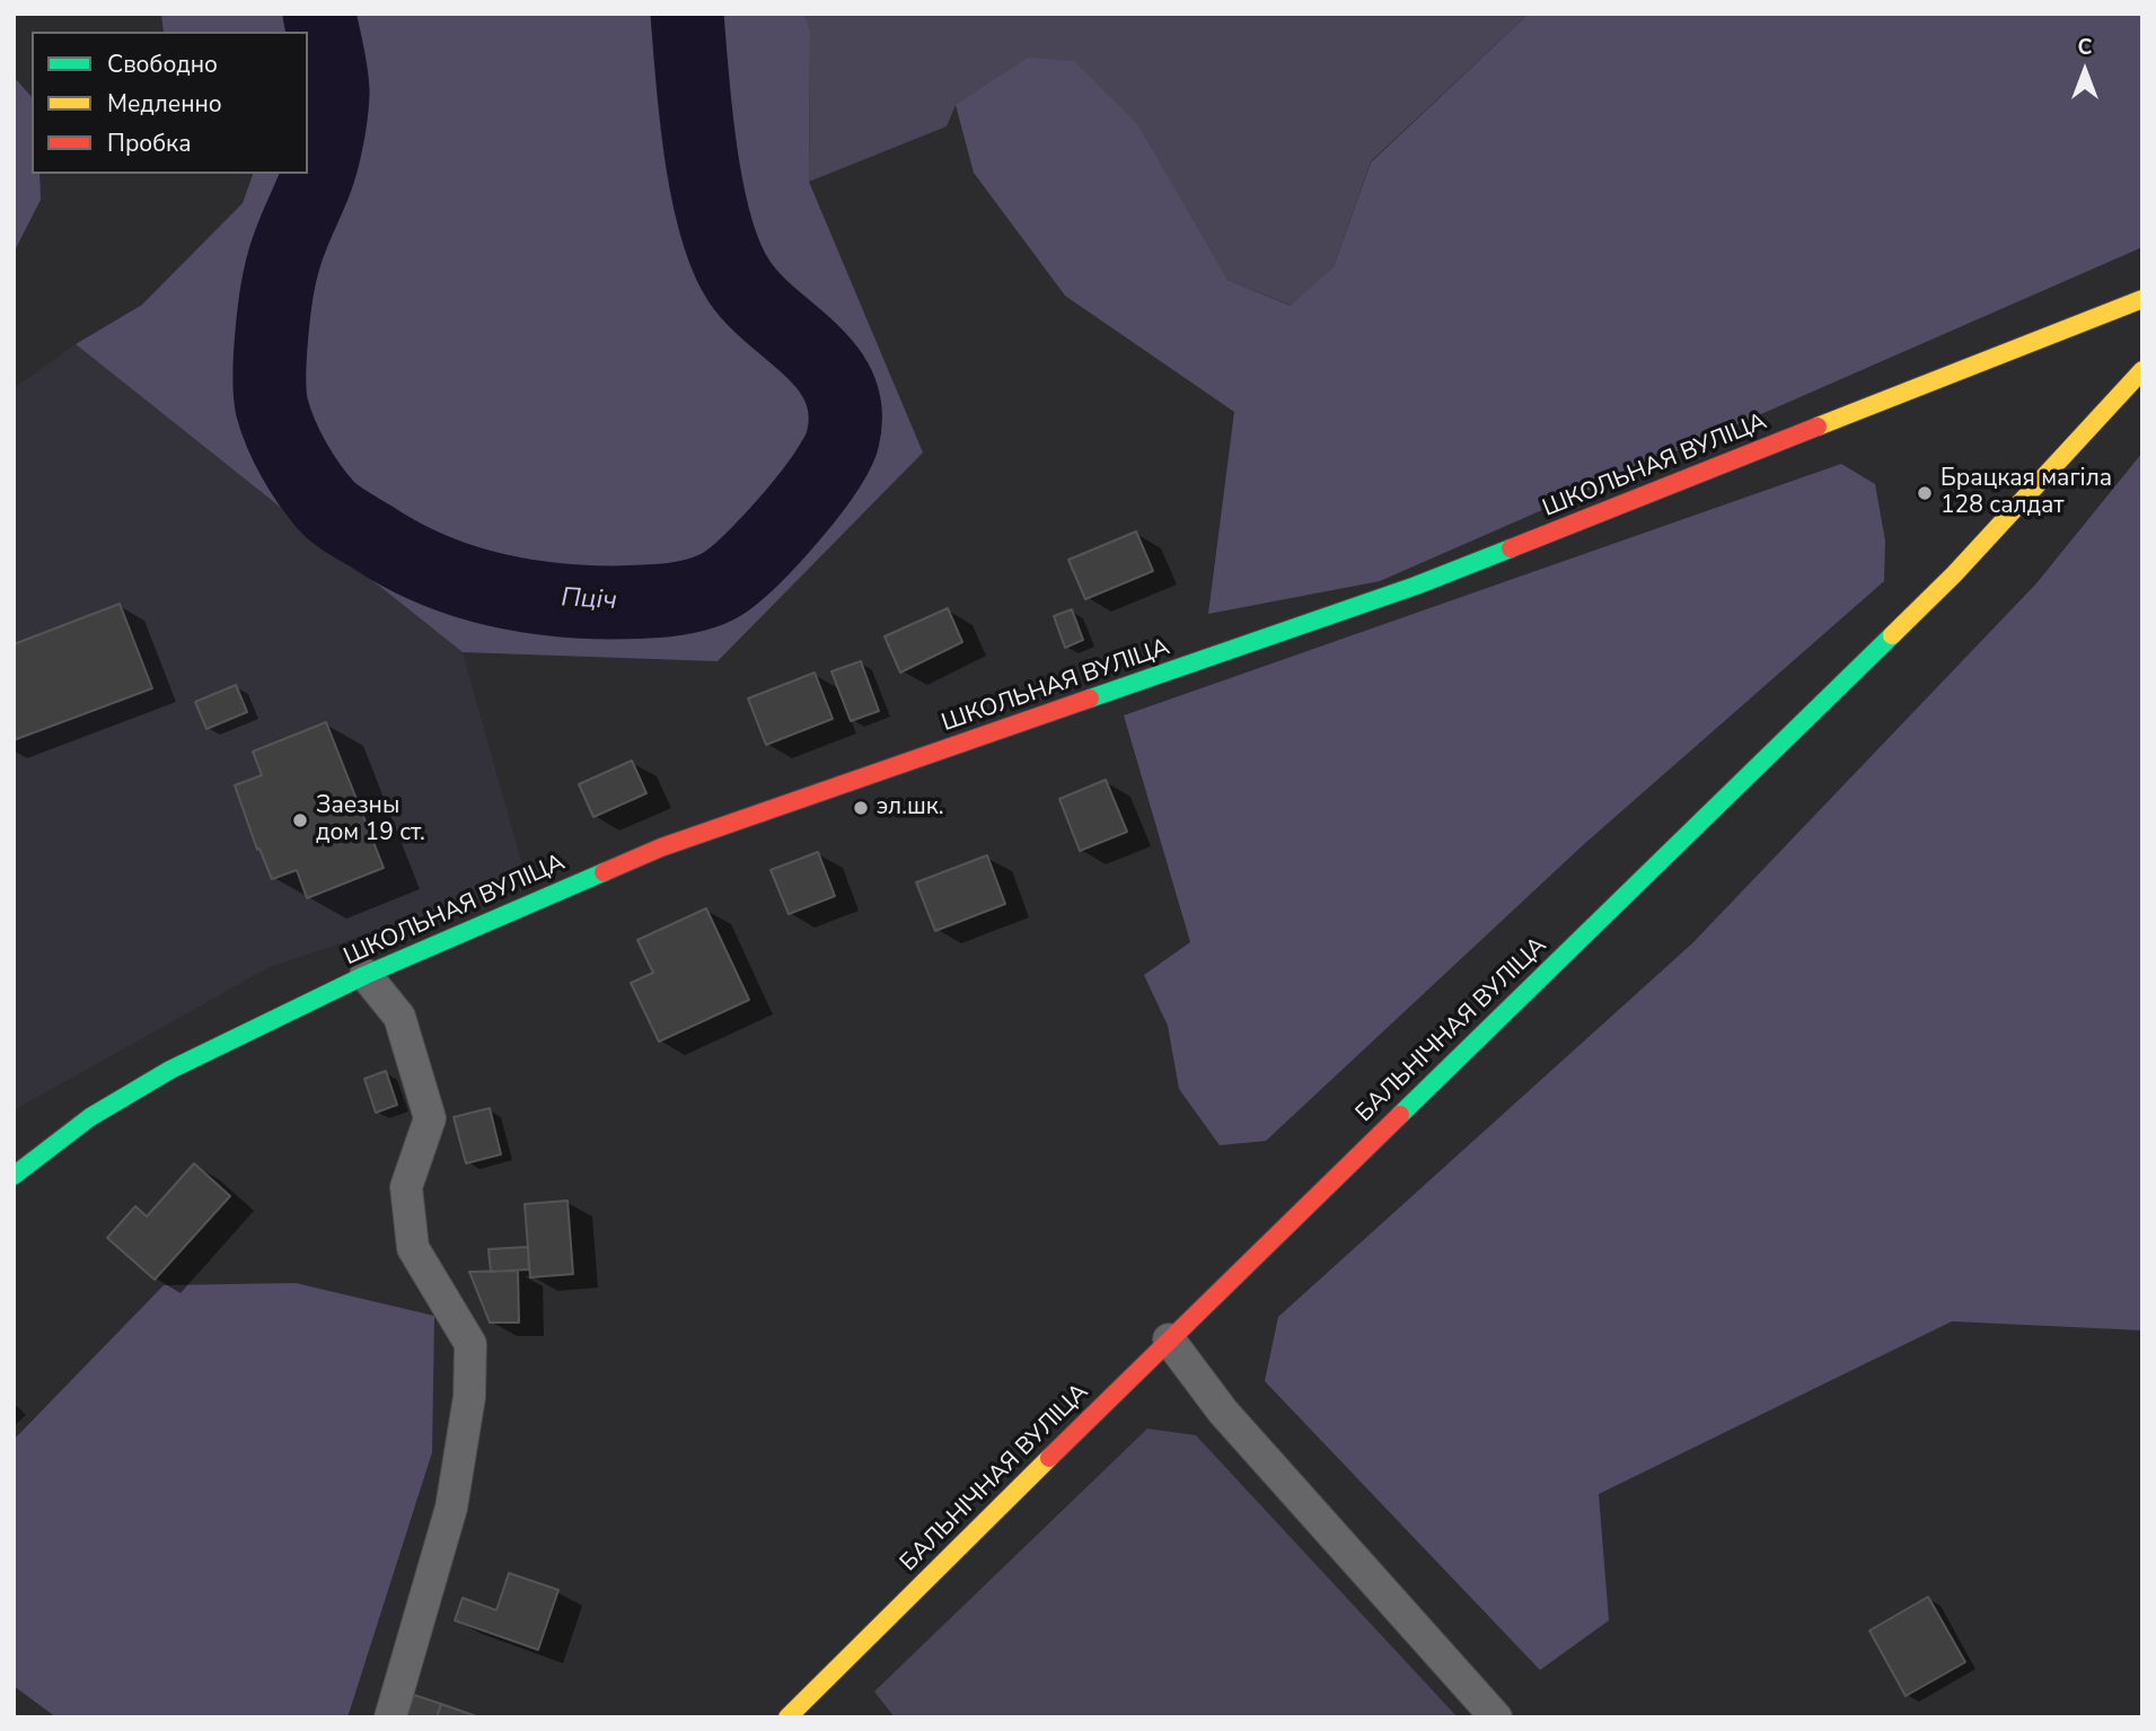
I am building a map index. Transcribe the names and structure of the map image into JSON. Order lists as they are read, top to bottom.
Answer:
{
  "streets": {
    "street": ["ШКОЛЬНАЯ ВУЛІЦА", "БАЛЬНІЧНАЯ ВУЛІЦА"]
  },
  "water": ["Пціч"],
  "places": ["Брацкая магіла 128 салдат", "эл.шк.", "Заезны дом 19 ст."],
  "legend": ["Свободно", "Медленно", "Пробка"],
  "north": "top"
}
